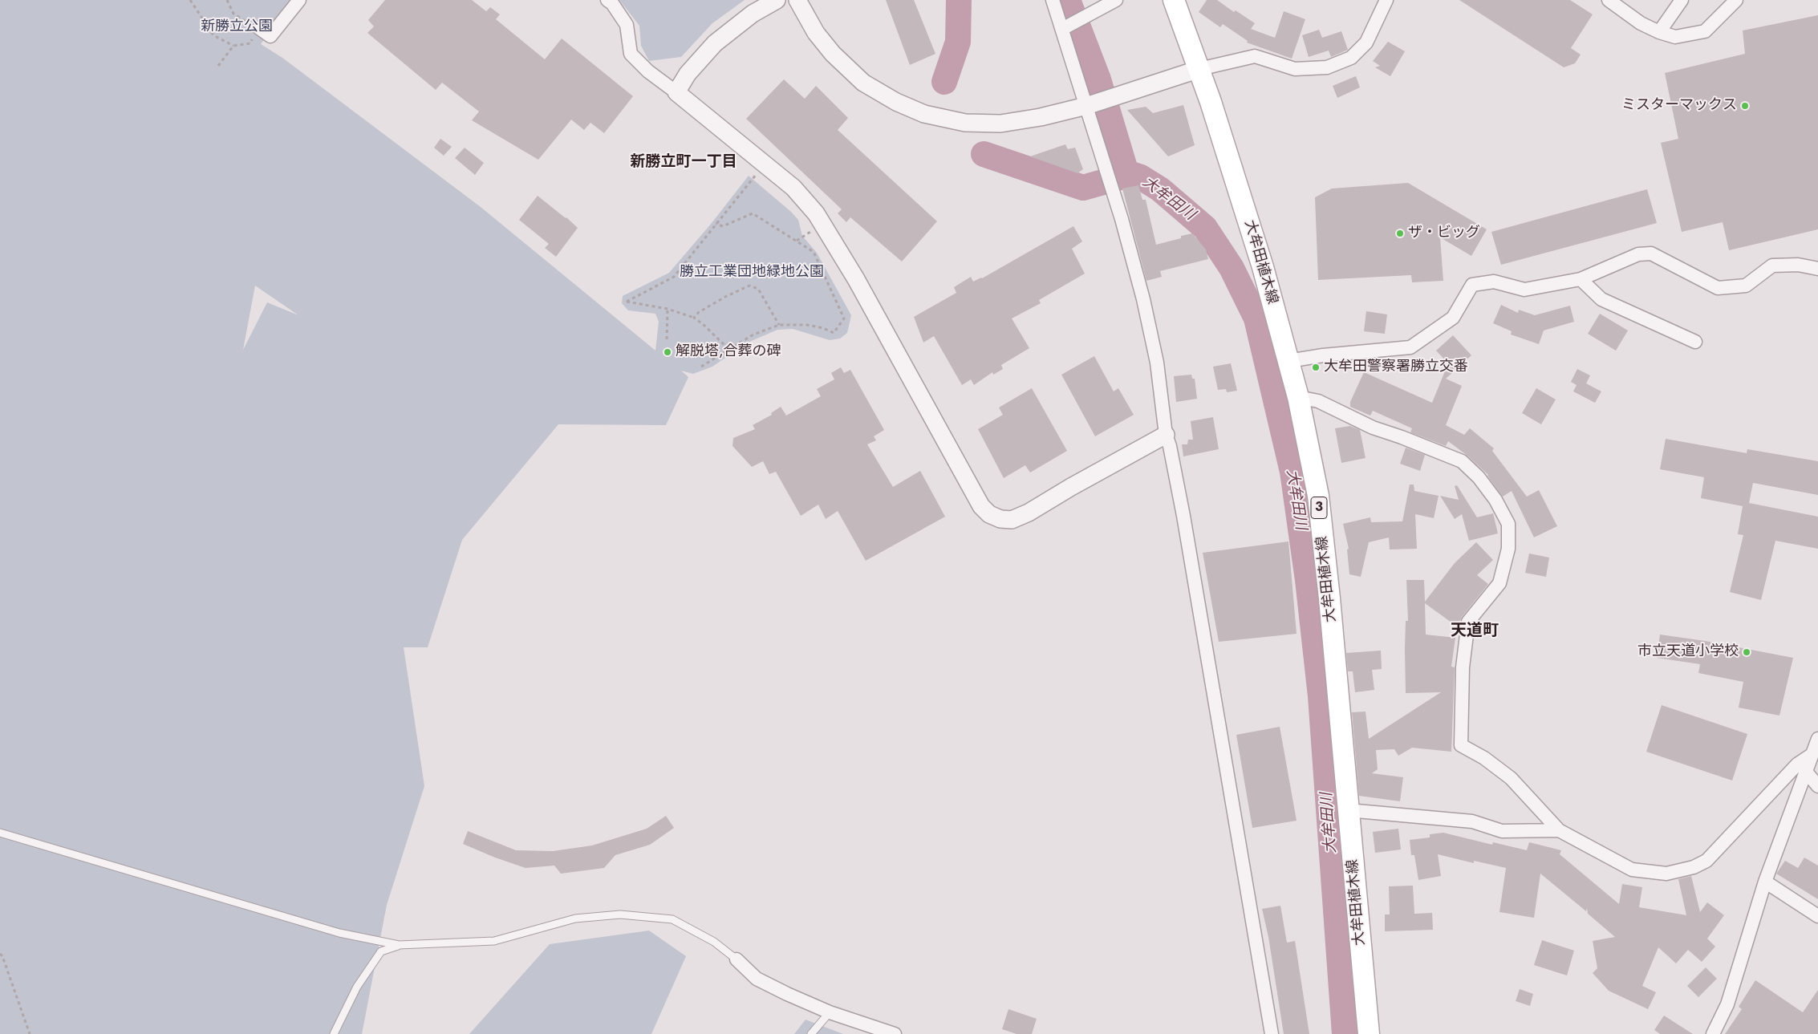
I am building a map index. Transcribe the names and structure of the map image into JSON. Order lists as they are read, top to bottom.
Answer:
{
  "streets": {
    "main road": ["大牟田植木線", "3"]
  },
  "districts": ["新勝立町一丁目", "天道町"],
  "water": ["大牟田川"],
  "parks": ["新勝立公園", "勝立工業団地緑地公園"],
  "places": [
    "ミスターマックス",
    "ザ・ビッグ",
    "解脱塔,合葬の碑",
    "大牟田警察署勝立交番",
    "市立天道小学校"
  ]
}
